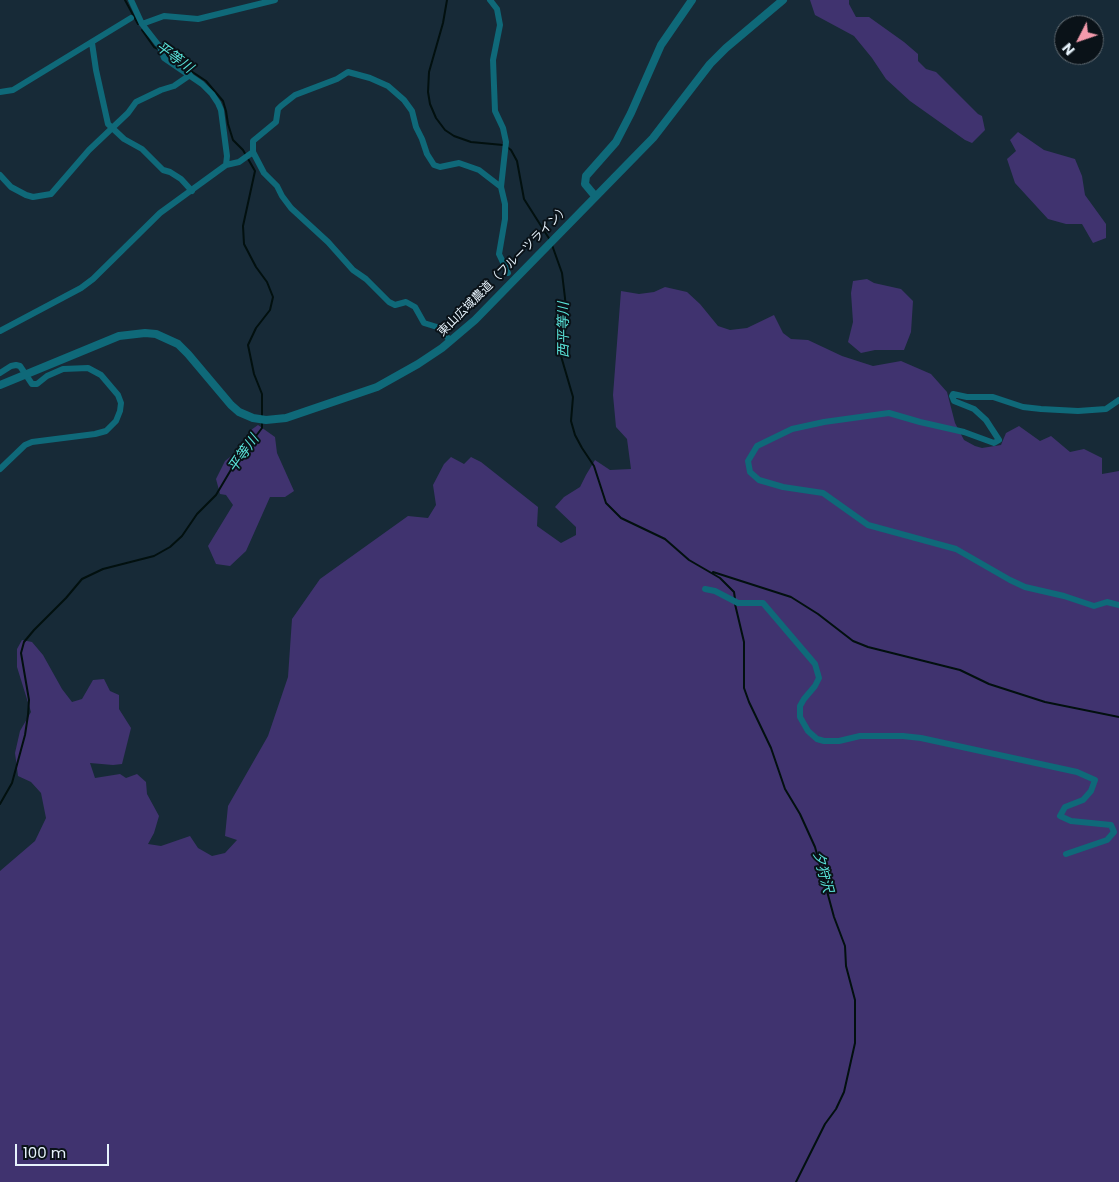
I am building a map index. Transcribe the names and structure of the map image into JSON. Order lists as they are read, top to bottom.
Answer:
{
  "streets": {
    "street": ["東山広域農道（フルーツライン）"]
  },
  "water": ["平等川", "西平等川", "夕狩沢"],
  "scale_bar": "100 m",
  "north": "bottom left"
}
